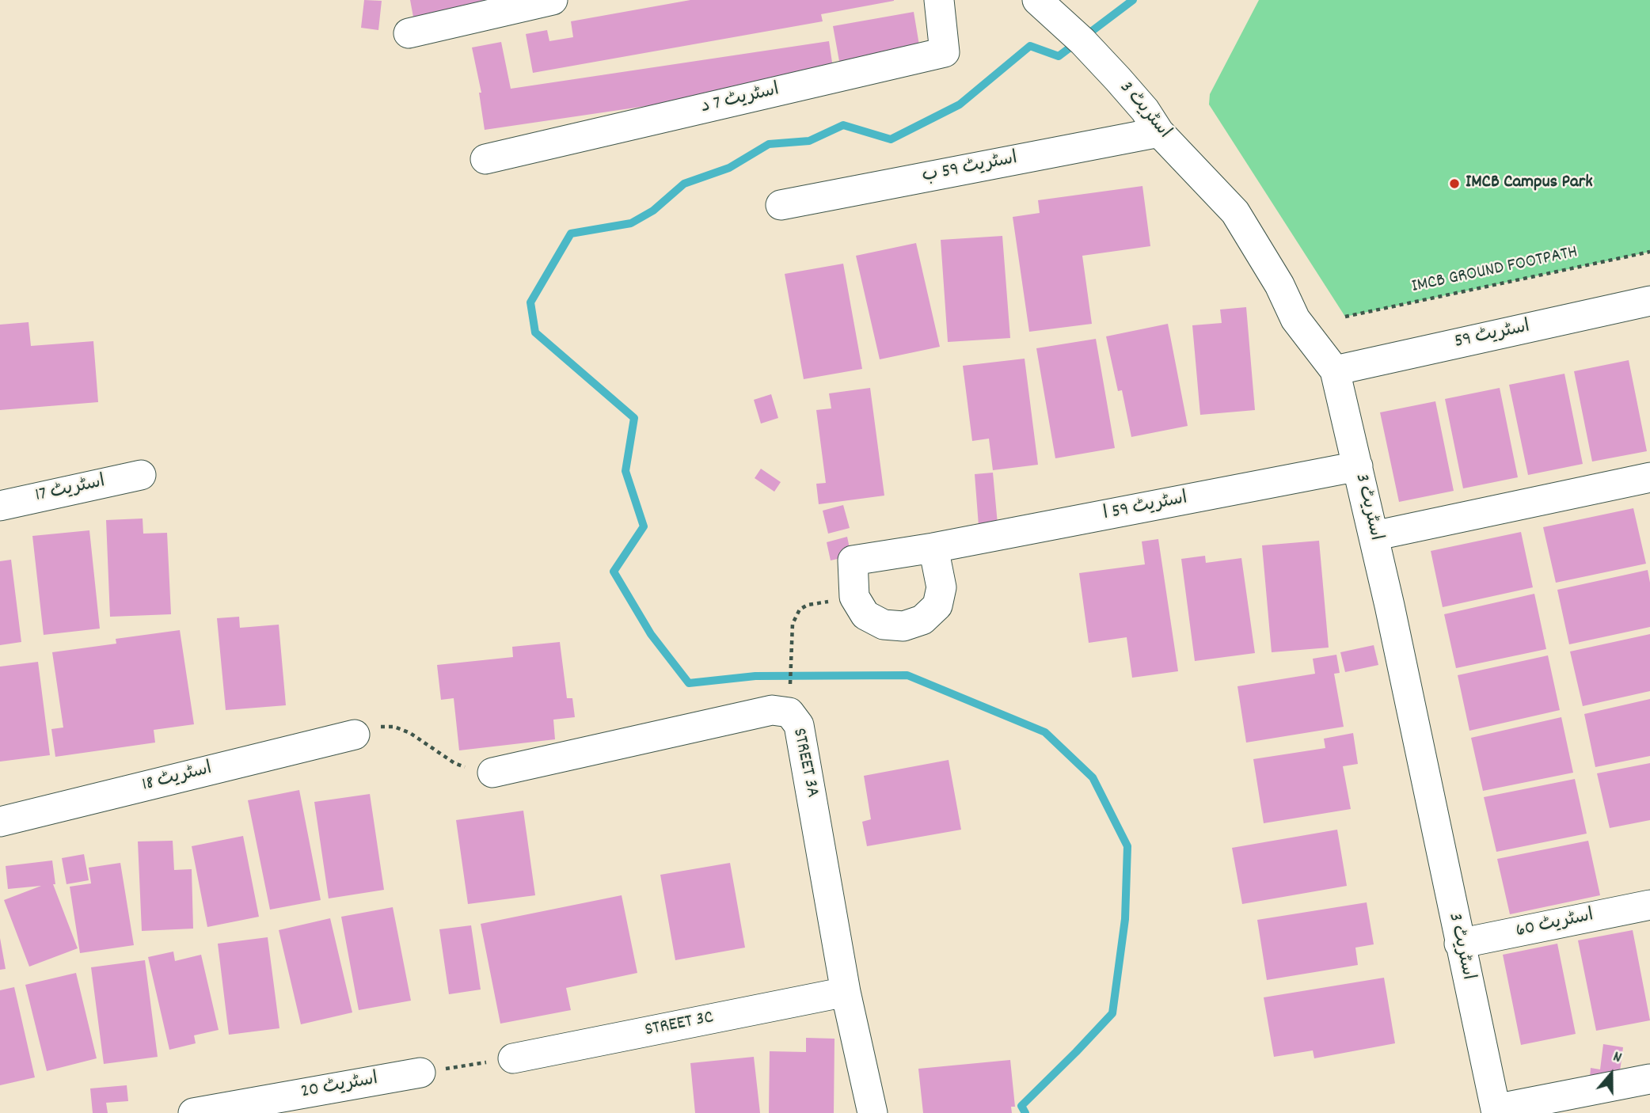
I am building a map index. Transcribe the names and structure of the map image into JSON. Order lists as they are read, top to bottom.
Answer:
{
  "streets": {
    "street": [
      "اسٹریٹ 7 د",
      "اسٹریٹ 3",
      "اسٹریٹ 59 ب",
      "اسٹریٹ 59",
      "اسٹریٹ 17",
      "اسٹریٹ 59 ا",
      "STREET 3A",
      "اسٹریٹ 18",
      "اسٹریٹ 60",
      "STREET 3C",
      "اسٹریٹ 20"
    ],
    "path": ["IMCB GROUND FOOTPATH"]
  },
  "crossings": [
    ["اسٹریٹ 3", "اسٹریٹ 59 ب"],
    ["اسٹریٹ 3", "اسٹریٹ 59"],
    ["اسٹریٹ 3", "اسٹریٹ 59 ا"],
    ["اسٹریٹ 3", "اسٹریٹ 60"],
    ["STREET 3A", "STREET 3C"]
  ],
  "places": ["IMCB Campus Park"],
  "north": "top"
}
